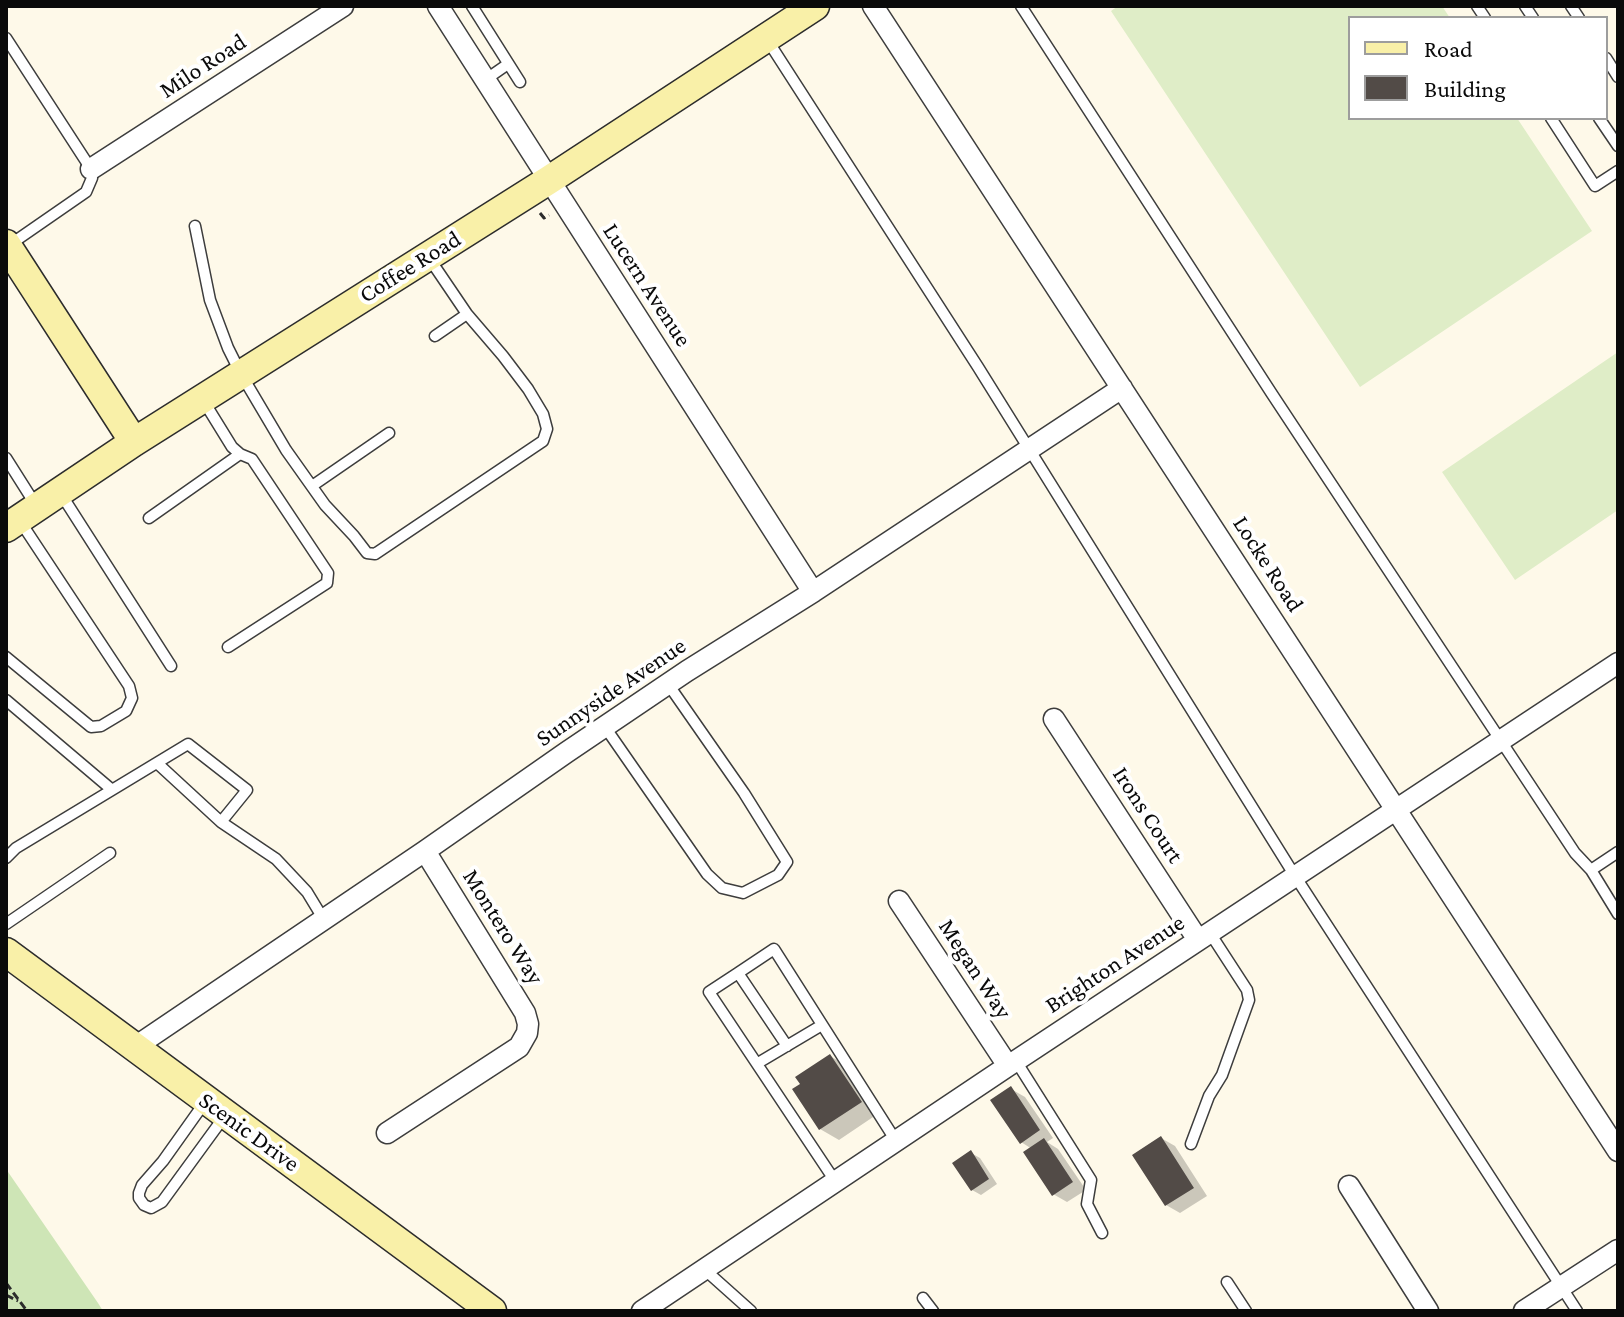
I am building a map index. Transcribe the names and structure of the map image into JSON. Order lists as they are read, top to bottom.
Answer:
{
  "streets": {
    "main road": ["Coffee Road", "Scenic Drive"],
    "street": [
      "Milo Road",
      "Lucern Avenue",
      "Locke Road",
      "Sunnyside Avenue",
      "Irons Court",
      "Montero Way",
      "Brighton Avenue",
      "Megan Way"
    ]
  },
  "crossings": [
    ["Coffee Road", "Lucern Avenue"],
    ["Lucern Avenue", "Sunnyside Avenue"],
    ["Locke Road", "Sunnyside Avenue"],
    ["Locke Road", "Brighton Avenue"],
    ["Sunnyside Avenue", "Montero Way"],
    ["Sunnyside Avenue", "Scenic Drive"],
    ["Irons Court", "Brighton Avenue"],
    ["Brighton Avenue", "Megan Way"]
  ],
  "legend": ["Road", "Building"]
}
